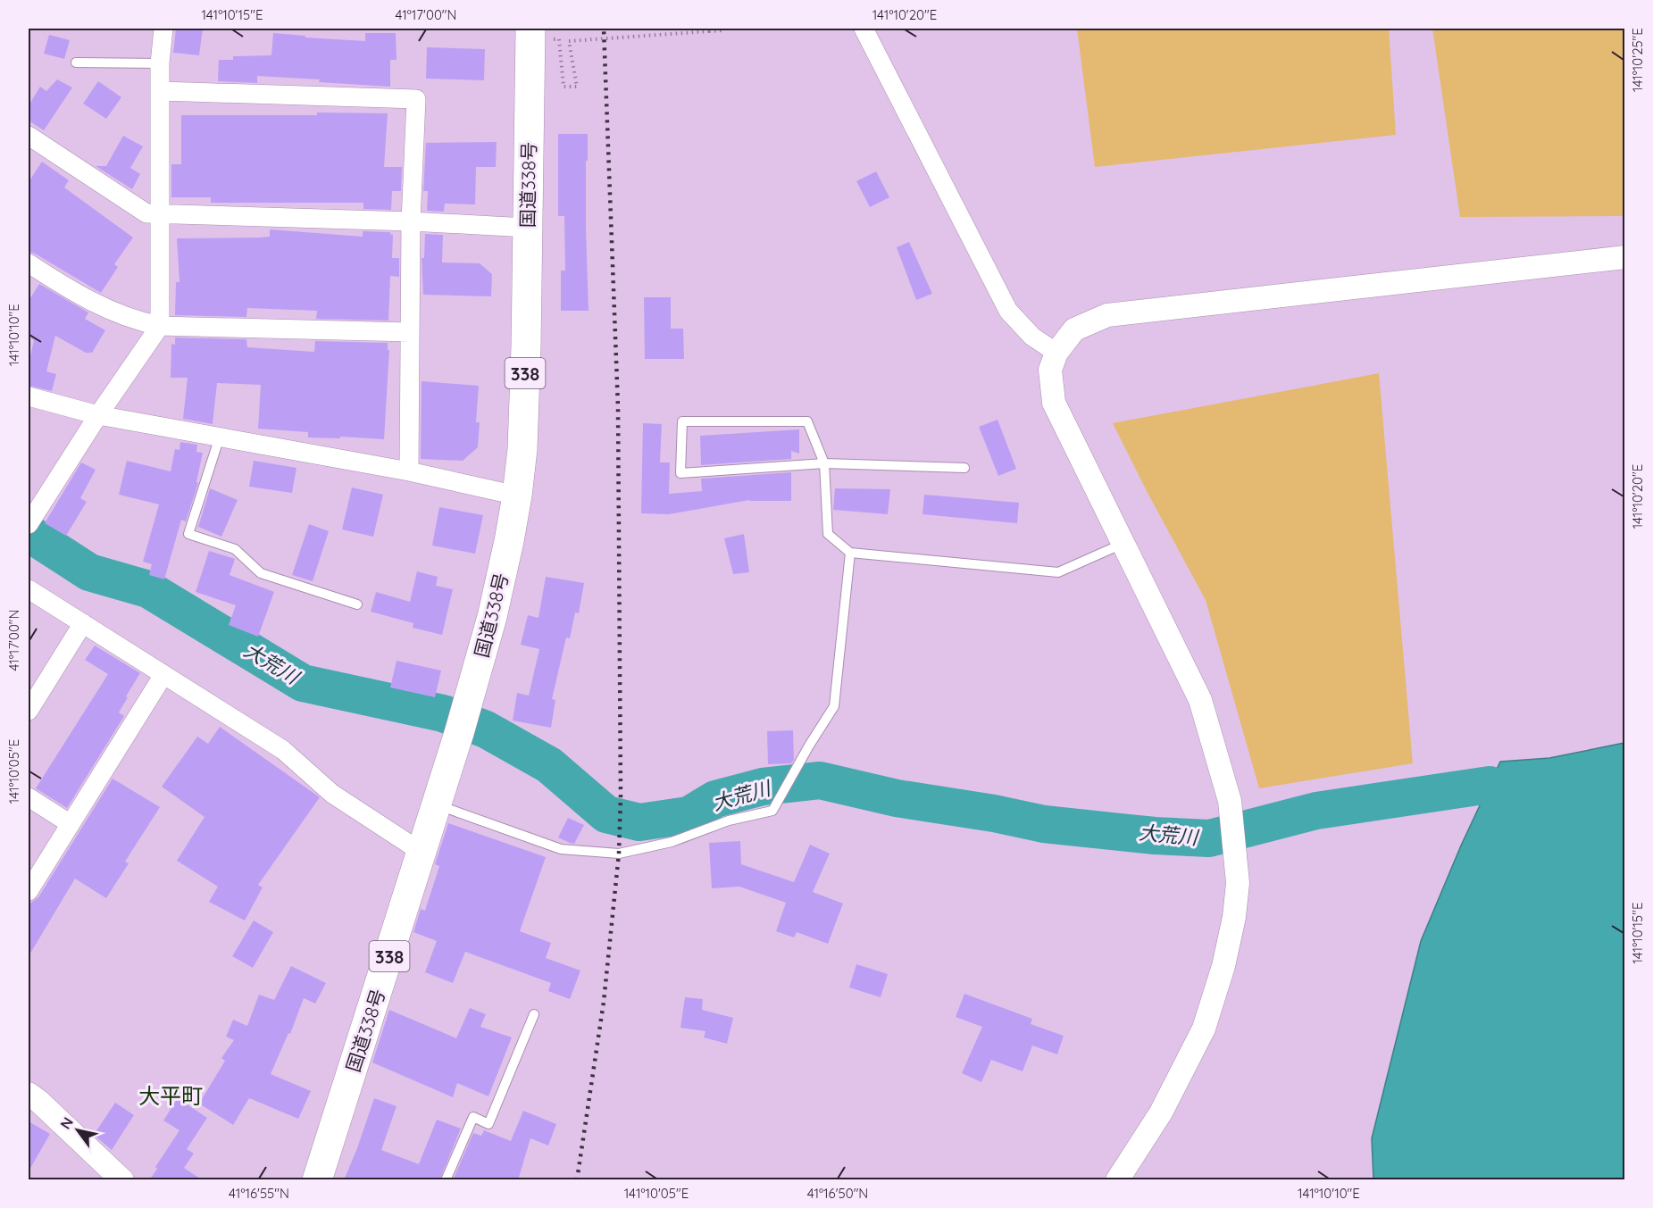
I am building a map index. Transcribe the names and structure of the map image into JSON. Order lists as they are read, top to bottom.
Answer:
{
  "streets": {
    "highway": ["国道338号", "338"]
  },
  "districts": ["大平町"],
  "water": ["大荒川"],
  "north": "top left",
  "coordinates": [
    "141°10'15\"E",
    "41°17'00\"N",
    "141°10'20\"E",
    "141°10'25\"E",
    "141°10'10\"E",
    "141°10'05\"E",
    "41°16'55\"N",
    "41°16'50\"N"
  ]
}
